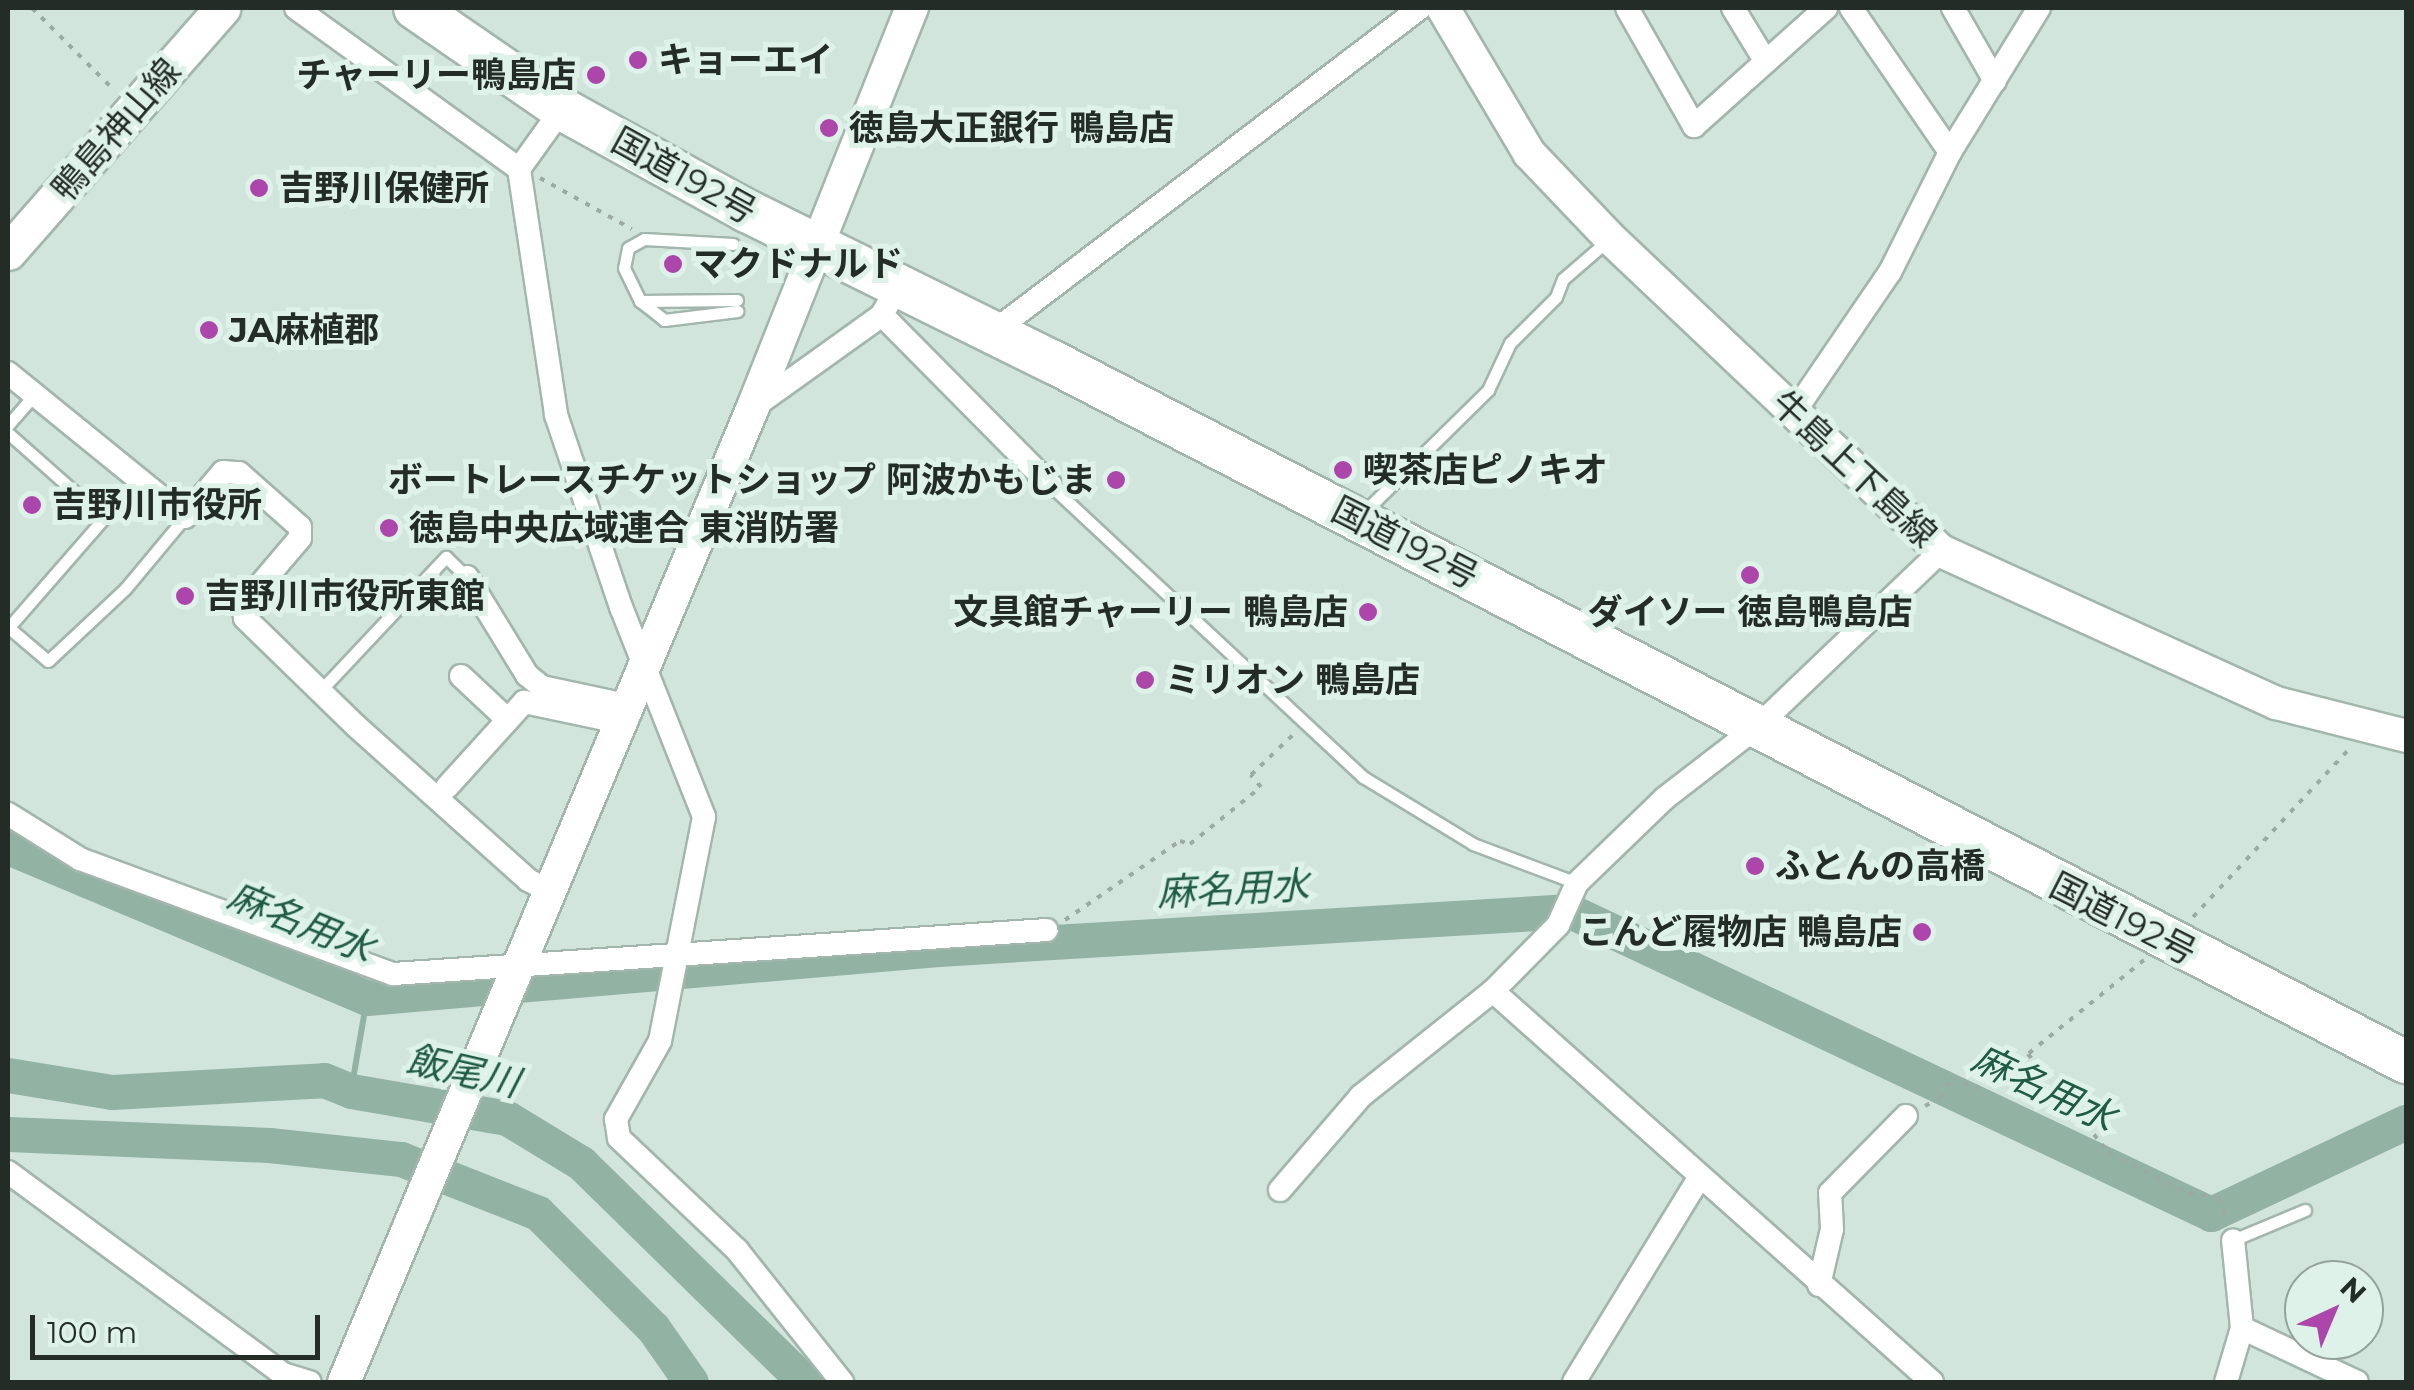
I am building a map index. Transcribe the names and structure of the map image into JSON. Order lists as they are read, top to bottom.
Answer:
{
  "streets": {
    "highway": ["国道192号"],
    "main road": ["鴨島神山線"],
    "street": ["牛島上下島線"]
  },
  "water": ["麻名用水", "飯尾川"],
  "places": [
    "キョーエイ",
    "チャーリー鴨島店",
    "徳島大正銀行 鴨島店",
    "吉野川保健所",
    "マクドナルド",
    "JA麻植郡",
    "喫茶店ピノキオ",
    "ボートレースチケットショップ 阿波かもじま",
    "吉野川市役所",
    "徳島中央広域連合 東消防署",
    "ダイソー 徳島鴨島店",
    "吉野川市役所東館",
    "文具館チャーリー 鴨島店",
    "ミリオン 鴨島店",
    "ふとんの高橋",
    "こんど履物店 鴨島店"
  ],
  "scale_bar": "100 m",
  "north": "top right"
}
